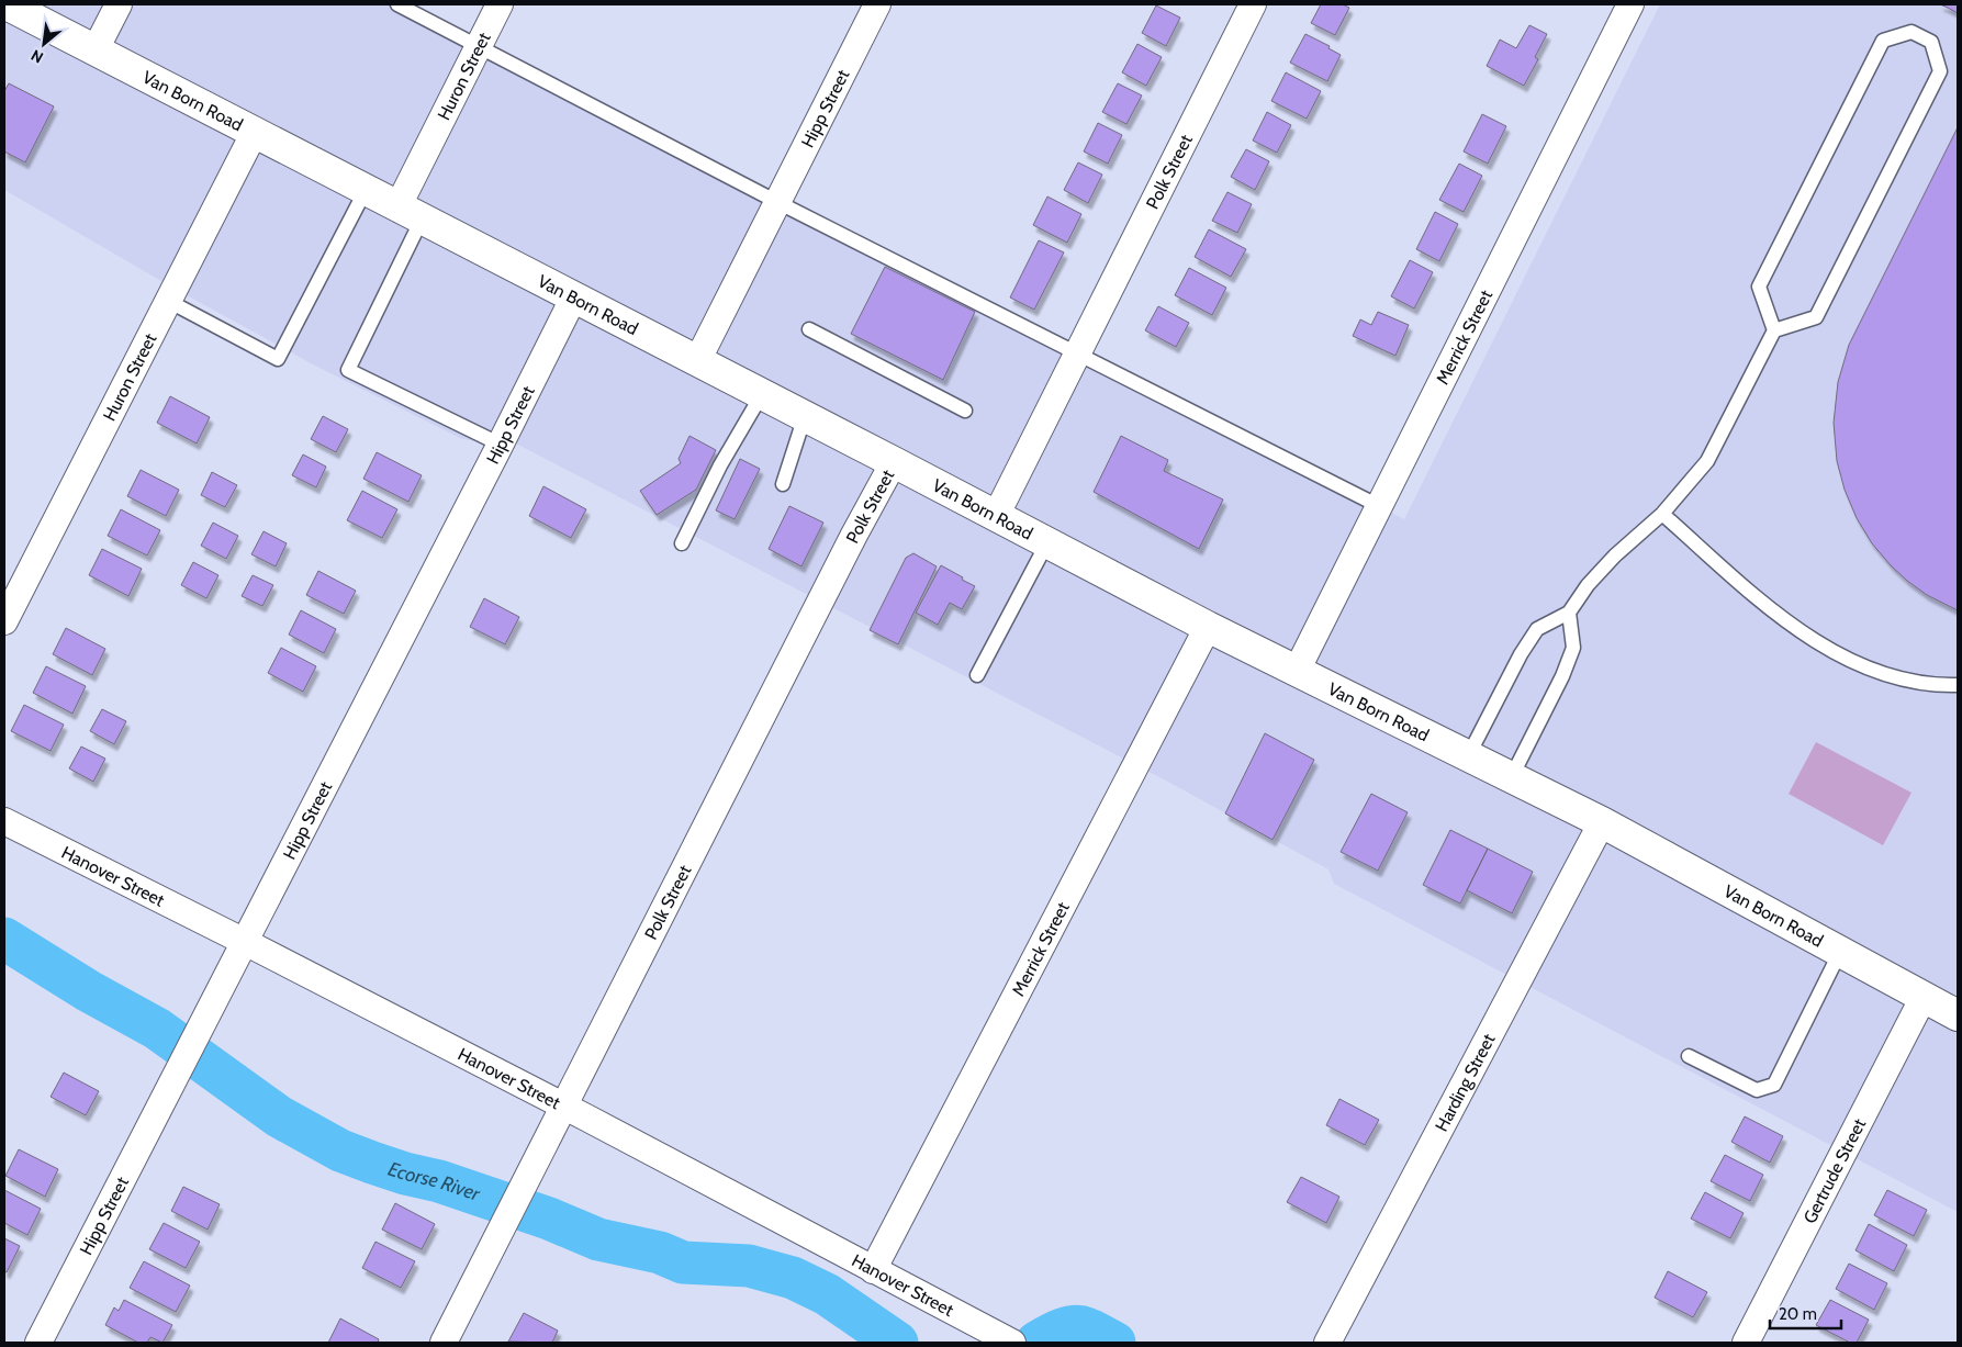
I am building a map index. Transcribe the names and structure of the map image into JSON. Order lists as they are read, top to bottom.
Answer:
{
  "streets": {
    "main road": ["Van Born Road"],
    "street": [
      "Huron Street",
      "Hipp Street",
      "Polk Street",
      "Merrick Street",
      "Hanover Street",
      "Harding Street",
      "Gertrude Street"
    ]
  },
  "crossings": [
    ["Huron Street", "Van Born Road"],
    ["Van Born Road", "Hipp Street"],
    ["Van Born Road", "Polk Street"],
    ["Van Born Road", "Merrick Street"],
    ["Van Born Road", "Harding Street"],
    ["Van Born Road", "Gertrude Street"],
    ["Hipp Street", "Hanover Street"],
    ["Polk Street", "Hanover Street"],
    ["Merrick Street", "Hanover Street"]
  ],
  "water": ["Ecorse River"],
  "scale_bar": "20 m",
  "north": "bottom left"
}
